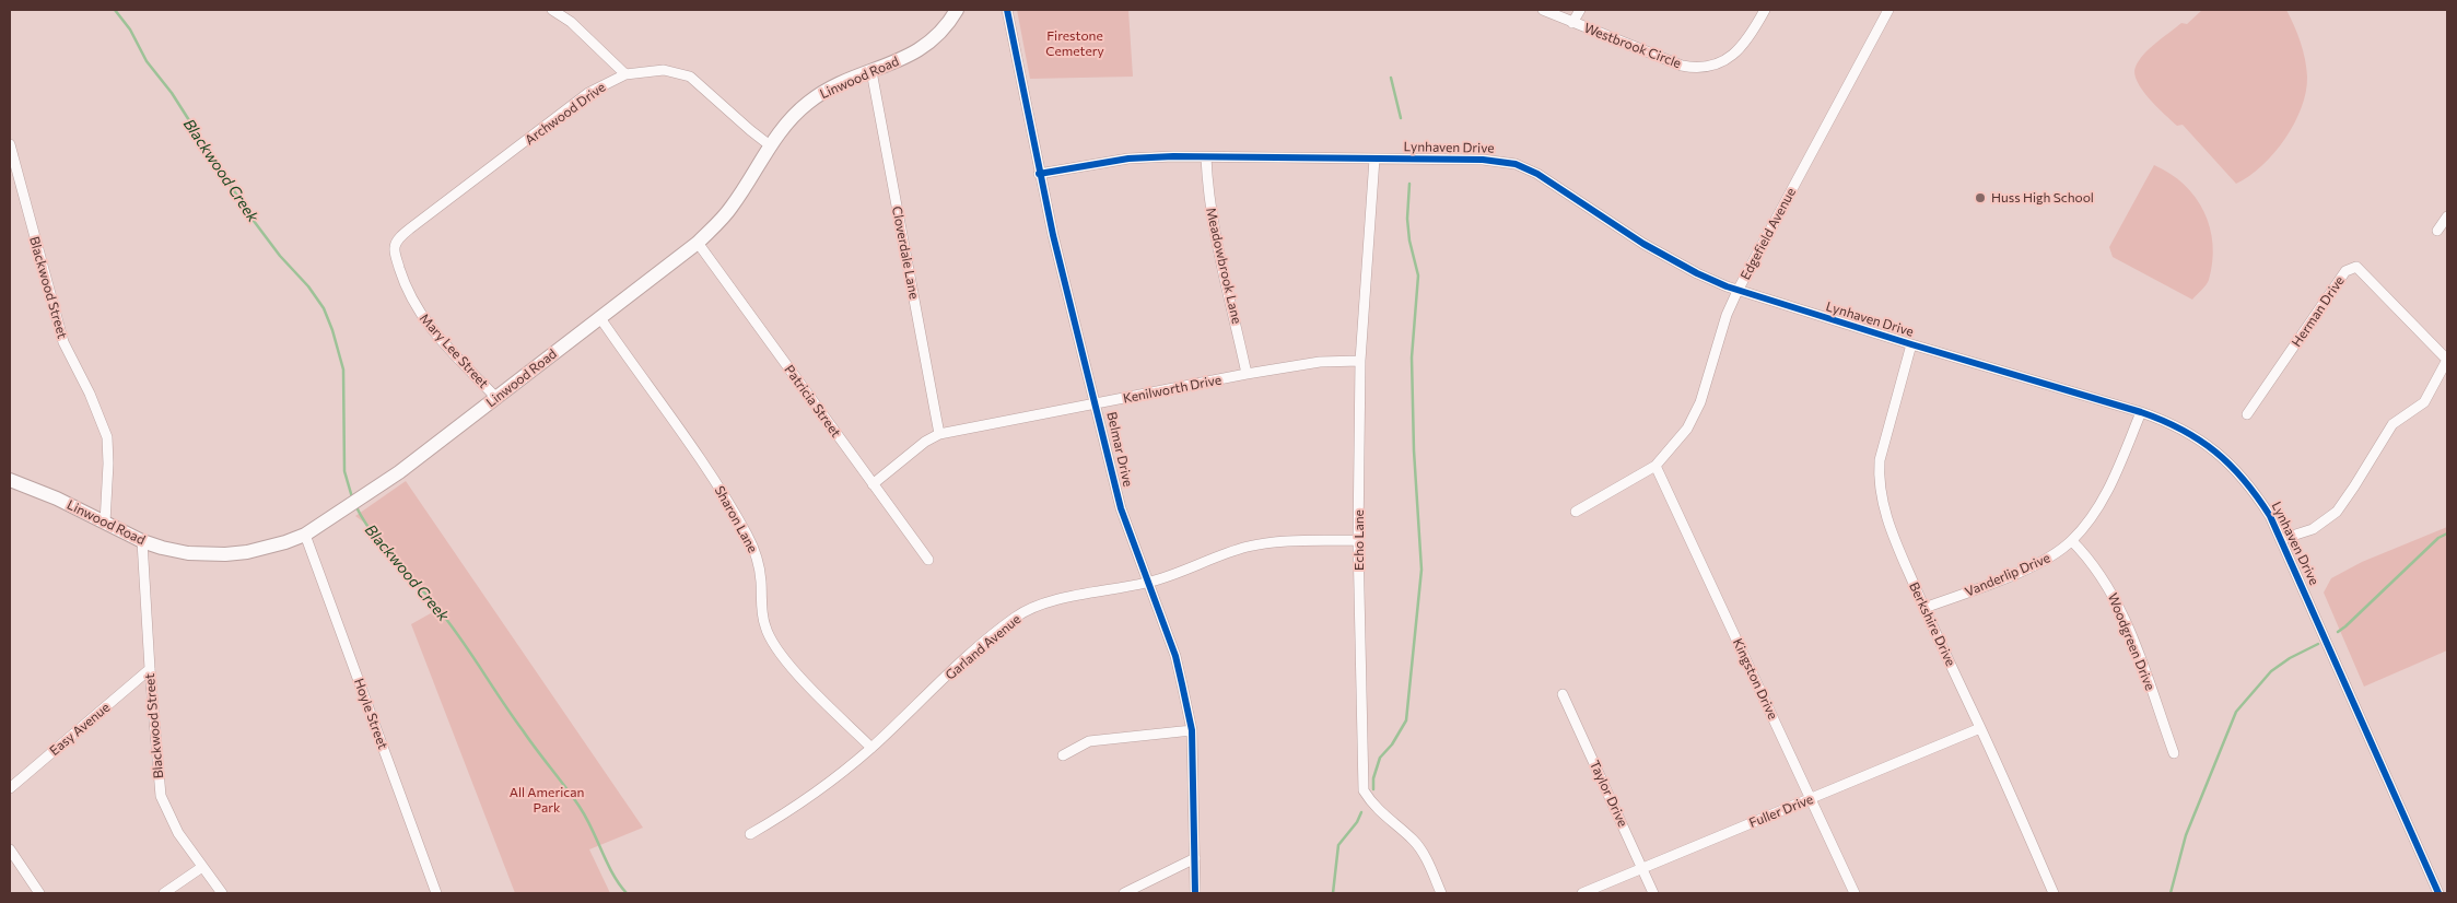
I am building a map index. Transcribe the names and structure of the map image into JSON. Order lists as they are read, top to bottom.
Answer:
{
  "streets": {
    "main road": ["Linwood Road"],
    "street": [
      "Westbrook Circle",
      "Archwood Drive",
      "Lynhaven Drive",
      "Edgefield Avenue",
      "Cloverdale Lane",
      "Meadowbrook Lane",
      "Blackwood Street",
      "Herman Drive",
      "Mary Lee Street",
      "Kenilworth Drive",
      "Patricia Street",
      "Belmar Drive",
      "Sharon Lane",
      "Echo Lane",
      "Vanderlip Drive",
      "Berkshire Drive",
      "Woodgreen Drive",
      "Garland Avenue",
      "Kingston Drive",
      "Hoyle Street",
      "Easy Avenue",
      "Taylor Drive",
      "Fuller Drive"
    ]
  },
  "crossings": [
    ["Linwood Road", "Archwood Drive"],
    ["Linwood Road", "Cloverdale Lane"],
    ["Linwood Road", "Blackwood Street"],
    ["Linwood Road", "Mary Lee Street"],
    ["Linwood Road", "Patricia Street"],
    ["Linwood Road", "Sharon Lane"],
    ["Linwood Road", "Hoyle Street"],
    ["Archwood Drive", "Mary Lee Street"],
    ["Lynhaven Drive", "Edgefield Avenue"],
    ["Lynhaven Drive", "Meadowbrook Lane"],
    ["Lynhaven Drive", "Herman Drive"],
    ["Lynhaven Drive", "Belmar Drive"],
    ["Lynhaven Drive", "Echo Lane"],
    ["Lynhaven Drive", "Vanderlip Drive"],
    ["Lynhaven Drive", "Berkshire Drive"],
    ["Edgefield Avenue", "Kingston Drive"],
    ["Cloverdale Lane", "Kenilworth Drive"],
    ["Meadowbrook Lane", "Kenilworth Drive"],
    ["Blackwood Street", "Easy Avenue"],
    ["Kenilworth Drive", "Patricia Street"],
    ["Kenilworth Drive", "Belmar Drive"],
    ["Kenilworth Drive", "Echo Lane"],
    ["Belmar Drive", "Garland Avenue"],
    ["Sharon Lane", "Garland Avenue"],
    ["Echo Lane", "Garland Avenue"],
    ["Vanderlip Drive", "Berkshire Drive"],
    ["Vanderlip Drive", "Woodgreen Drive"],
    ["Berkshire Drive", "Fuller Drive"],
    ["Kingston Drive", "Fuller Drive"],
    ["Taylor Drive", "Fuller Drive"]
  ],
  "water": ["Blackwood Creek"],
  "parks": ["Firestone Cemetery", "All American Park"],
  "places": ["Huss High School"]
}
